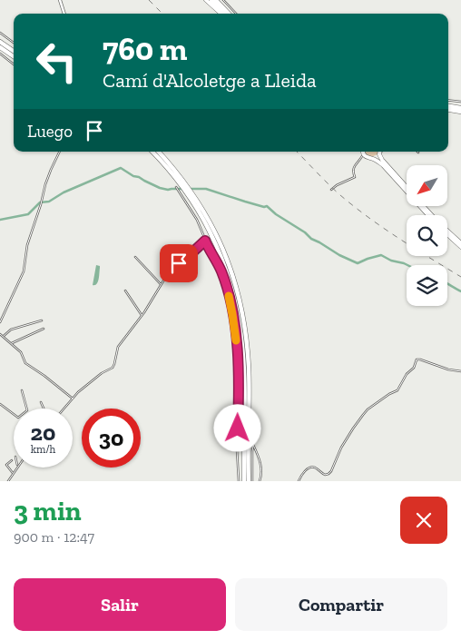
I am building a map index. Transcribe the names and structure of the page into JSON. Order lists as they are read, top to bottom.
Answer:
{
  "north": "bottom left",
  "page": {
    "turn": ["760 m", "Camí d'Alcoletge a Lleida"],
    "then": "Luego",
    "speed": "20 km/h",
    "limit": "30",
    "heading": ["3 min", "900 m · 12:47"],
    "buttons": ["Salir", "Compartir"]
  }
}
